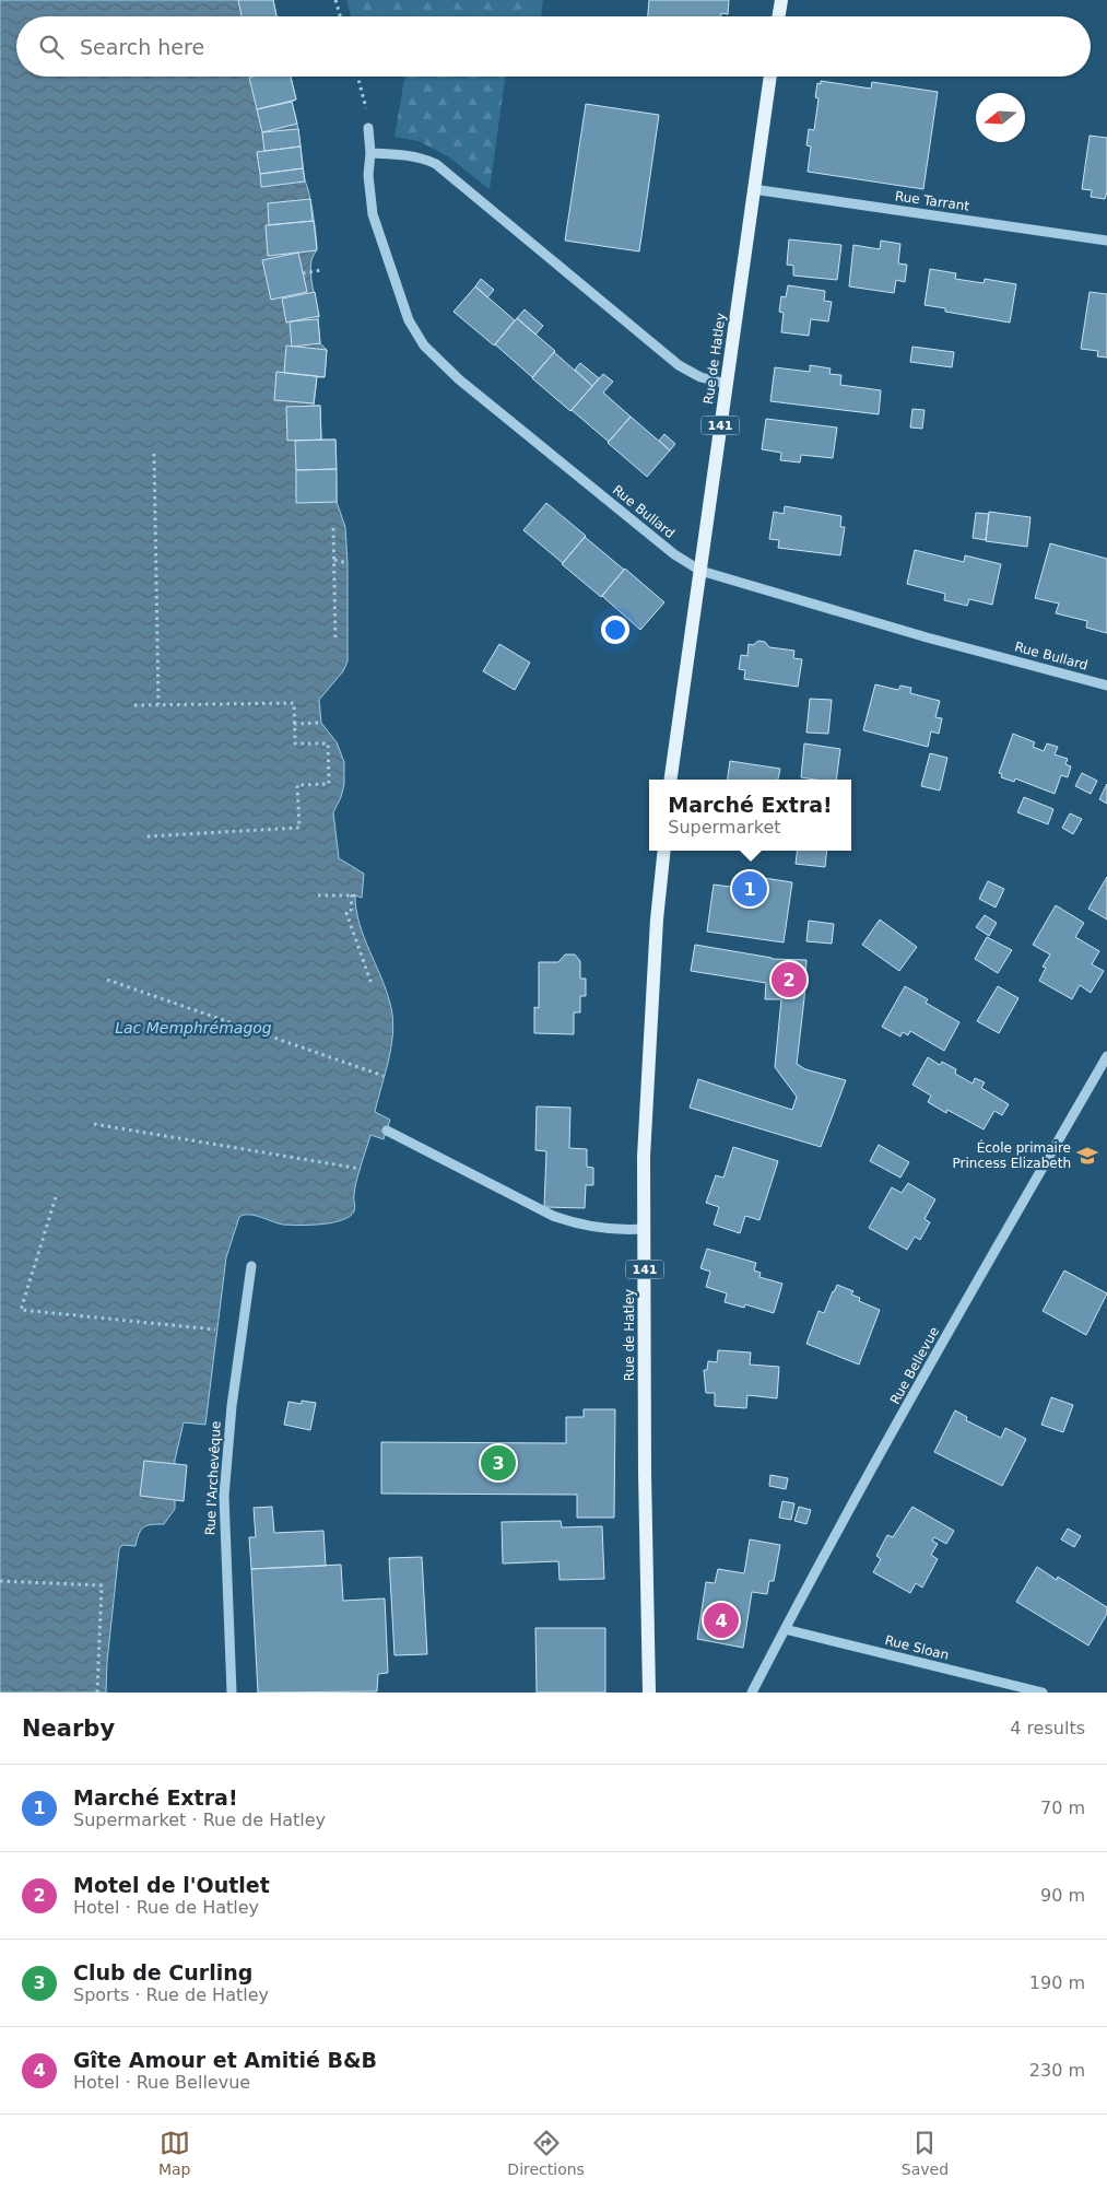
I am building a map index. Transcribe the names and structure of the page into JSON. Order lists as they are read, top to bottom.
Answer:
{
  "streets": {
    "main road": ["Rue de Hatley", "141"],
    "street": [
      "Rue Tarrant",
      "Rue Bullard",
      "Rue Bellevue",
      "Rue l'Archevêque",
      "Rue Sloan"
    ]
  },
  "crossings": [
    ["Rue Tarrant", "Rue de Hatley"],
    ["Rue de Hatley", "Rue Bullard"],
    ["Rue Bellevue", "Rue Sloan"]
  ],
  "water": ["Lac Memphrémagog"],
  "places": {
    "school or university": ["École primaire Princess Elizabeth"]
  },
  "north": "left",
  "page": {
    "search": "Search here",
    "popup": ["Marché Extra!", "Supermarket"],
    "pins": [
      "1",
      "2",
      "3",
      "4"
    ],
    "heading": ["Nearby", "4 results"],
    "list": [
      {
        "mark": "1",
        "name": "Marché Extra!",
        "note": "Supermarket · Rue de Hatley",
        "value": "70 m"
      },
      {
        "mark": "2",
        "name": "Motel de l'Outlet",
        "note": "Hotel · Rue de Hatley",
        "value": "90 m"
      },
      {
        "mark": "3",
        "name": "Club de Curling",
        "note": "Sports · Rue de Hatley",
        "value": "190 m"
      },
      {
        "mark": "4",
        "name": "Gîte Amour et Amitié B&B",
        "note": "Hotel · Rue Bellevue",
        "value": "230 m"
      }
    ],
    "nav": ["Map", "Directions", "Saved"]
  }
}
